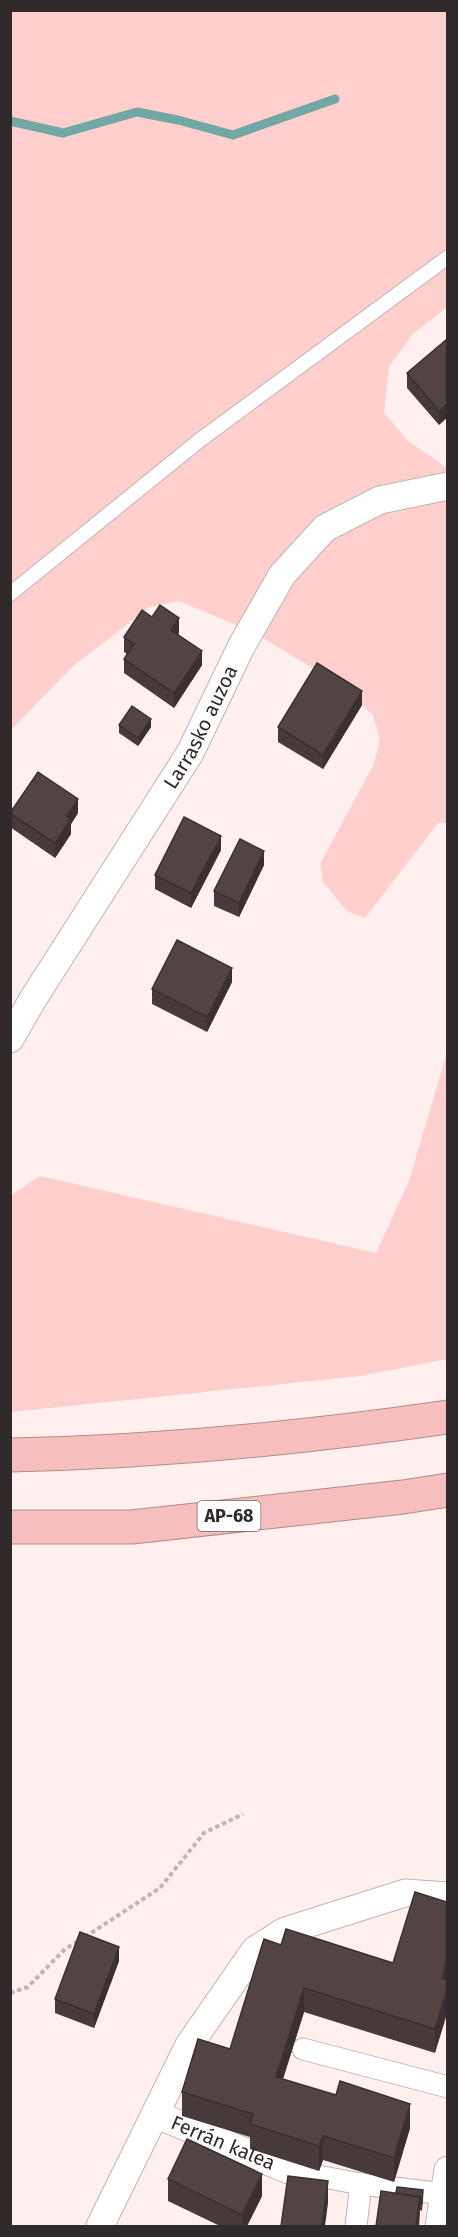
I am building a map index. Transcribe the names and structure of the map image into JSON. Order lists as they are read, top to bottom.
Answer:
{
  "streets": {
    "highway": ["AP-68"],
    "street": ["Larrasko auzoa", "Ferrán kalea"]
  }
}
